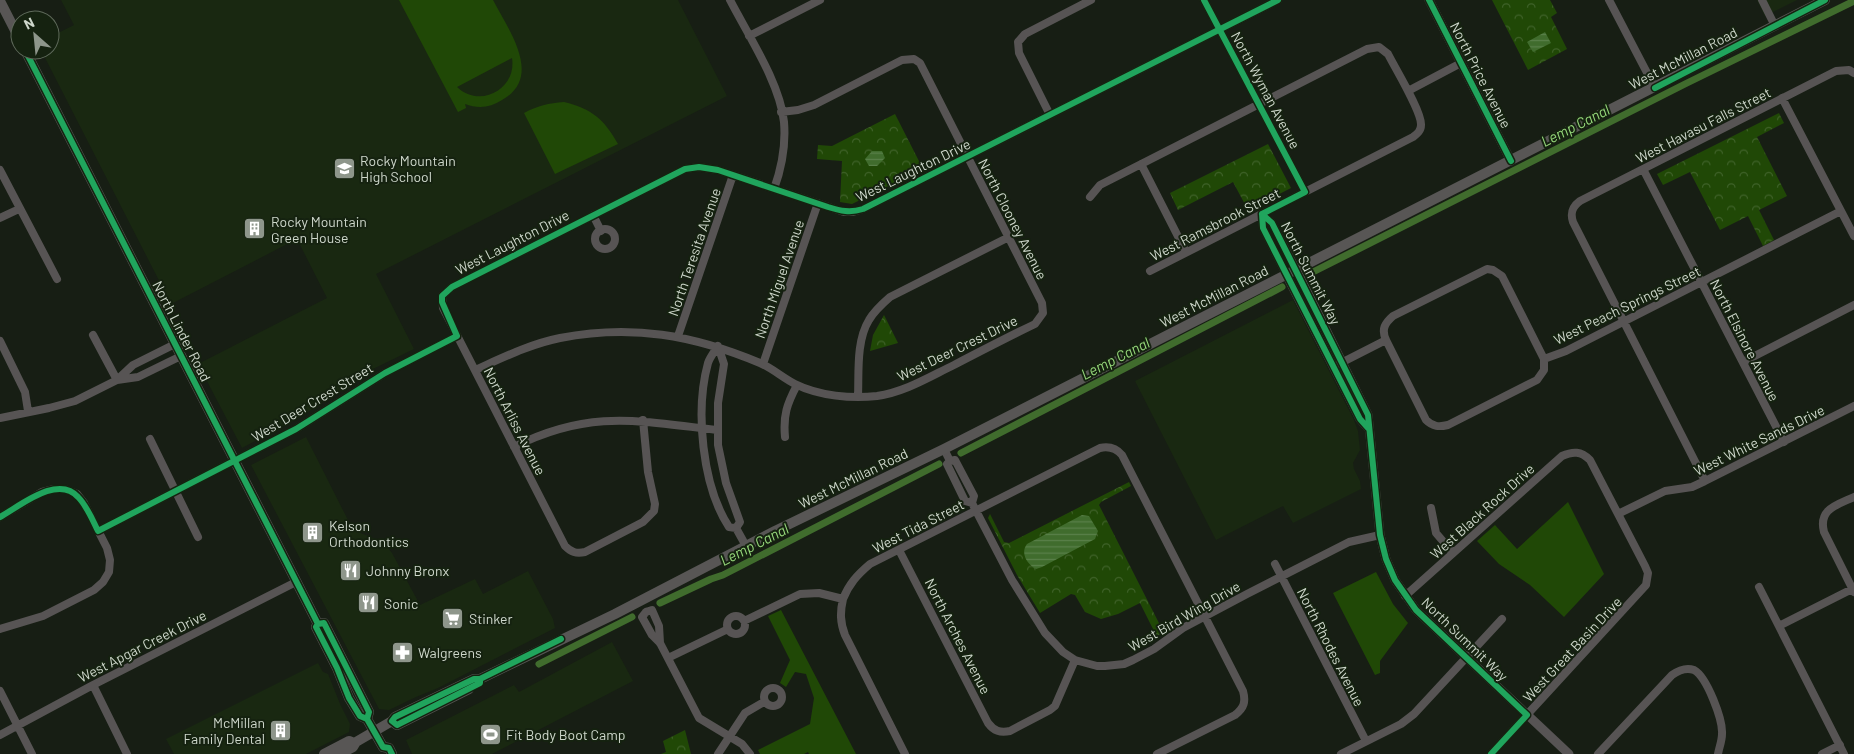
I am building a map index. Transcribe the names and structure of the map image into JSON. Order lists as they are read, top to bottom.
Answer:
{
  "streets": {
    "main road": ["West McMillan Road", "North Linder Road"],
    "street": [
      "North Price Avenue",
      "North Wyman Avenue",
      "West Havasu Falls Street",
      "West Laughton Drive",
      "North Clooney Avenue",
      "West Ramsbrook Street",
      "North Teresita Avenue",
      "North Summit Way",
      "North Miguel Avenue",
      "West Peach Springs Street",
      "North Elsinore Avenue",
      "West Deer Crest Drive",
      "West Deer Crest Street",
      "North Arliss Avenue",
      "West White Sands Drive",
      "West Black Rock Drive",
      "West Tida Street",
      "West Bird Wing Drive",
      "North Arches Avenue",
      "West Apgar Creek Drive",
      "North Rhodes Avenue",
      "West Great Basin Drive"
    ]
  },
  "crossings": [
    ["West McMillan Road", "North Price Avenue"],
    ["West McMillan Road", "North Summit Way"],
    ["West McMillan Road", "North Linder Road"],
    ["North Wyman Avenue", "West Laughton Drive"],
    ["North Wyman Avenue", "West Ramsbrook Street"],
    ["West Havasu Falls Street", "West Peach Springs Street"],
    ["West Havasu Falls Street", "North Elsinore Avenue"],
    ["West Laughton Drive", "North Clooney Avenue"],
    ["West Laughton Drive", "North Teresita Avenue"],
    ["West Laughton Drive", "North Miguel Avenue"],
    ["West Laughton Drive", "North Arliss Avenue"],
    ["North Clooney Avenue", "West Deer Crest Drive"],
    ["West Ramsbrook Street", "North Summit Way"],
    ["North Teresita Avenue", "West Deer Crest Drive"],
    ["North Summit Way", "West Black Rock Drive"],
    ["North Summit Way", "West Bird Wing Drive"],
    ["North Summit Way", "West Great Basin Drive"],
    ["North Miguel Avenue", "West Deer Crest Drive"],
    ["West Peach Springs Street", "North Elsinore Avenue"],
    ["North Linder Road", "West Deer Crest Street"],
    ["North Linder Road", "West Apgar Creek Drive"],
    ["North Elsinore Avenue", "West White Sands Drive"],
    ["West Deer Crest Drive", "North Arliss Avenue"],
    ["West Deer Crest Street", "North Arliss Avenue"],
    ["West White Sands Drive", "West Black Rock Drive"],
    ["West White Sands Drive", "West Great Basin Drive"],
    ["West Black Rock Drive", "West Great Basin Drive"],
    ["West Tida Street", "West Bird Wing Drive"],
    ["West Tida Street", "North Arches Avenue"],
    ["West Bird Wing Drive", "North Arches Avenue"],
    ["West Bird Wing Drive", "North Rhodes Avenue"]
  ],
  "water": ["Lemp Canal"],
  "places": {
    "school or university": ["Rocky Mountain High School"],
    "building": ["Rocky Mountain Green House", "Kelson Orthodontics", "McMillan Family Dental"],
    "restaurant": ["Johnny Bronx", "Sonic"],
    "supermarket": ["Stinker"],
    "pharmacy": ["Walgreens"],
    "sports": ["Fit Body Boot Camp"]
  },
  "north": "top left"
}
